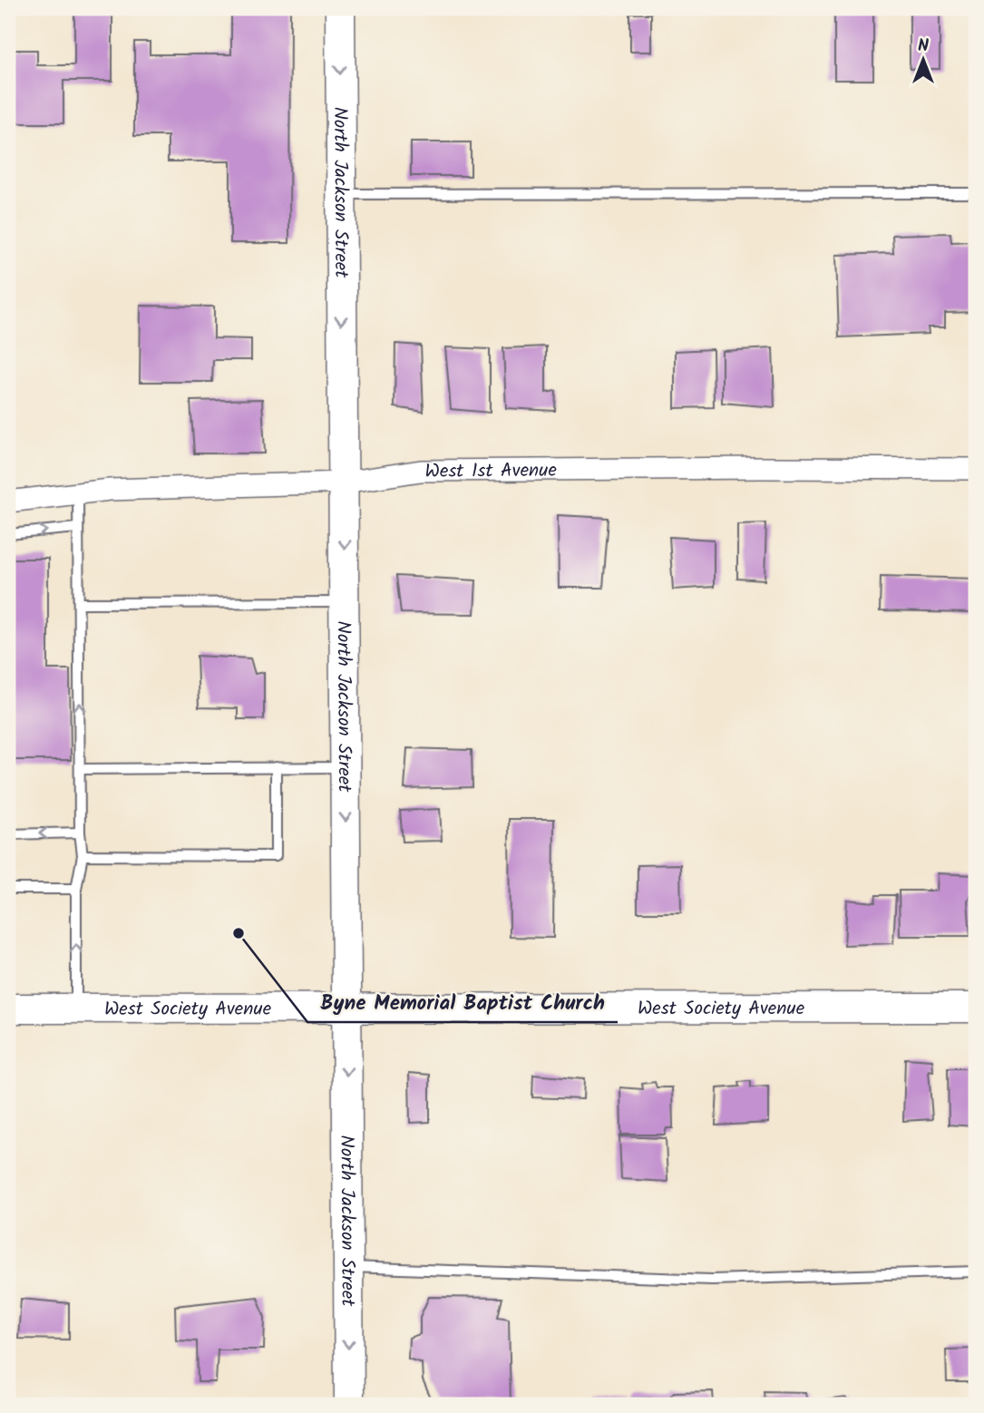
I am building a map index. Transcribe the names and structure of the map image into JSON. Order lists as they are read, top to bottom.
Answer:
{
  "streets": {
    "street": ["North Jackson Street", "West 1st Avenue", "West Society Avenue"]
  },
  "crossings": [
    ["North Jackson Street", "West 1st Avenue"],
    ["North Jackson Street", "West Society Avenue"]
  ],
  "one_way": ["North Jackson Street"],
  "places": ["Byne Memorial Baptist Church"],
  "north": "top"
}
